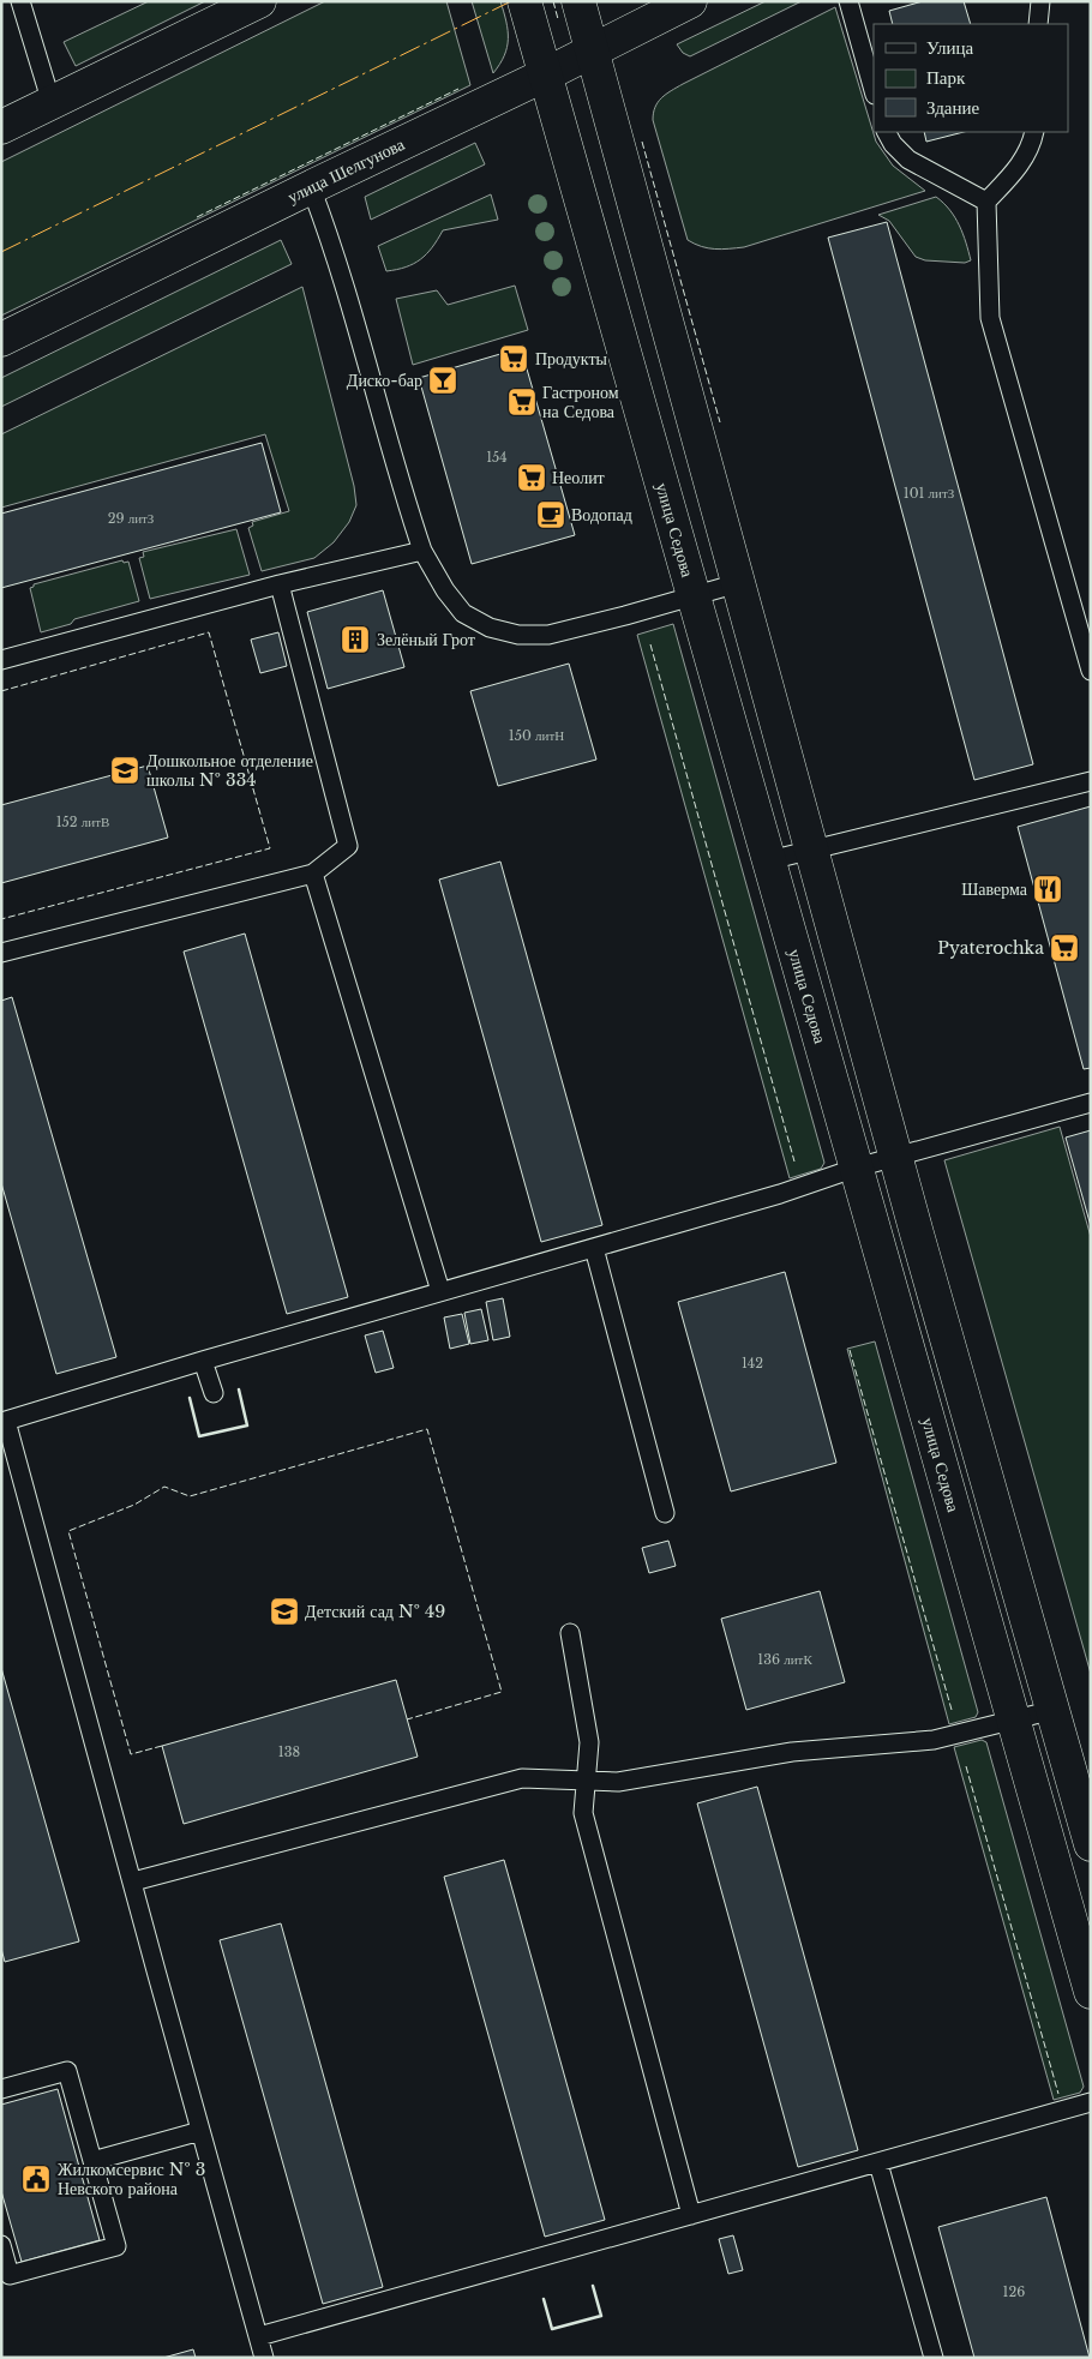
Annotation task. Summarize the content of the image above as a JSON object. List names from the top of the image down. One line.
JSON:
{"streets":{"main road":["улица Шелгунова","улица Седова"]},"crossings":[["улица Шелгунова","улица Седова"]],"places":{"supermarket":["Продукты","Гастроном на Седова","Неолит","Pyaterochka"],"bar":["Диско-бар"],"cafe":["Водопад"],"building":["Зелёный Грот"],"school or university":["Дошкольное отделение школы № 334","Детский сад № 49"],"restaurant":["Шаверма"],"public building":["Жилкомсервис № 3 Невского района"]},"house_numbers":["154","101 литЗ","29 литЗ","150 литН","152 литВ","142","136 литК","138","126"],"legend":["Улица","Парк","Здание"]}
